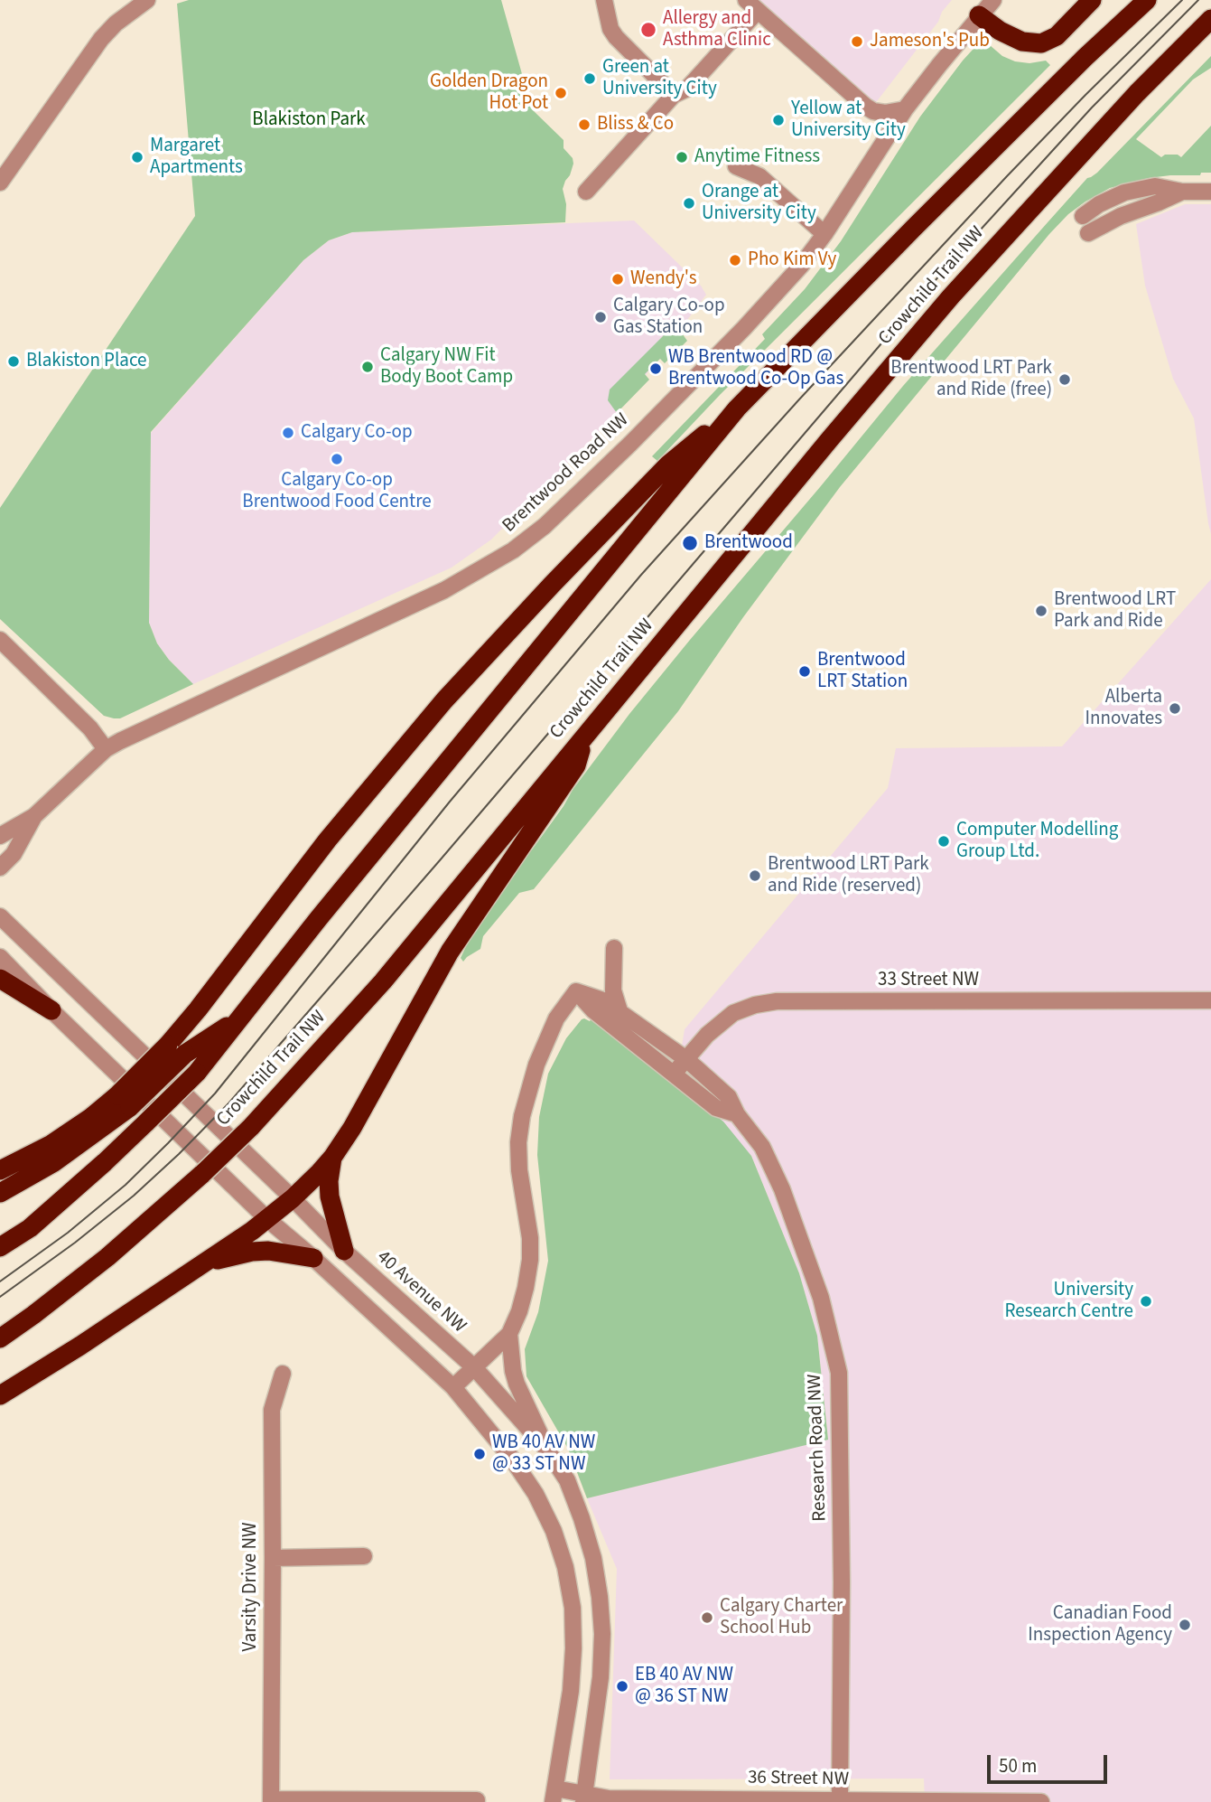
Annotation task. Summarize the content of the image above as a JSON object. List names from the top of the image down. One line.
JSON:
{"streets":{"highway":["Crowchild Trail NW"],"street":["Brentwood Road NW","33 Street NW","40 Avenue NW","Research Road NW","Varsity Drive NW","36 Street NW"]},"crossings":[["33 Street NW","Research Road NW"],["40 Avenue NW","36 Street NW"],["Research Road NW","36 Street NW"]],"parks":["Blakiston Park"],"places":["Allergy and Asthma Clinic","Jameson's Pub","Green at University City","Golden Dragon Hot Pot","Yellow at University City","Bliss & Co","Margaret Apartments","Anytime Fitness","Orange at University City","Pho Kim Vy","Wendy's","Calgary Co-op Gas Station","Blakiston Place","Calgary NW Fit Body Boot Camp","WB Brentwood RD @ Brentwood Co-Op Gas","Brentwood LRT Park and Ride (free)","Calgary Co-op","Calgary Co-op Brentwood Food Centre","Brentwood","Brentwood LRT Park and Ride","Brentwood LRT Station","Alberta Innovates","Computer Modelling Group Ltd.","Brentwood LRT Park and Ride (reserved)","University Research Centre","WB 40 AV NW @ 33 ST NW","Calgary Charter School Hub","Canadian Food Inspection Agency","EB 40 AV NW @ 36 ST NW"],"scale_bar":"50 m"}
